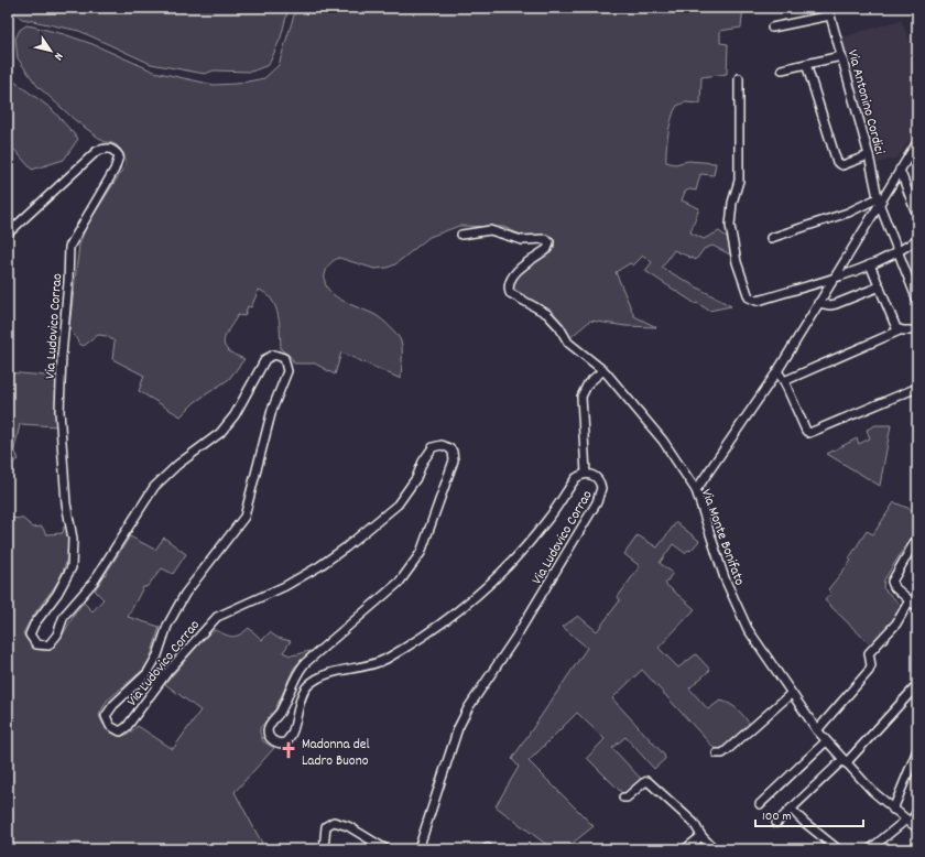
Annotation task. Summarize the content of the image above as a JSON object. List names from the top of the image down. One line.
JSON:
{"streets":{"street":["Via Antonino Cordici","Via Ludovico Corrao","Via Monte Bonifato"]},"places":{"church":["Madonna del Ladro Buono"]},"scale_bar":"100 m","north":"bottom right"}
